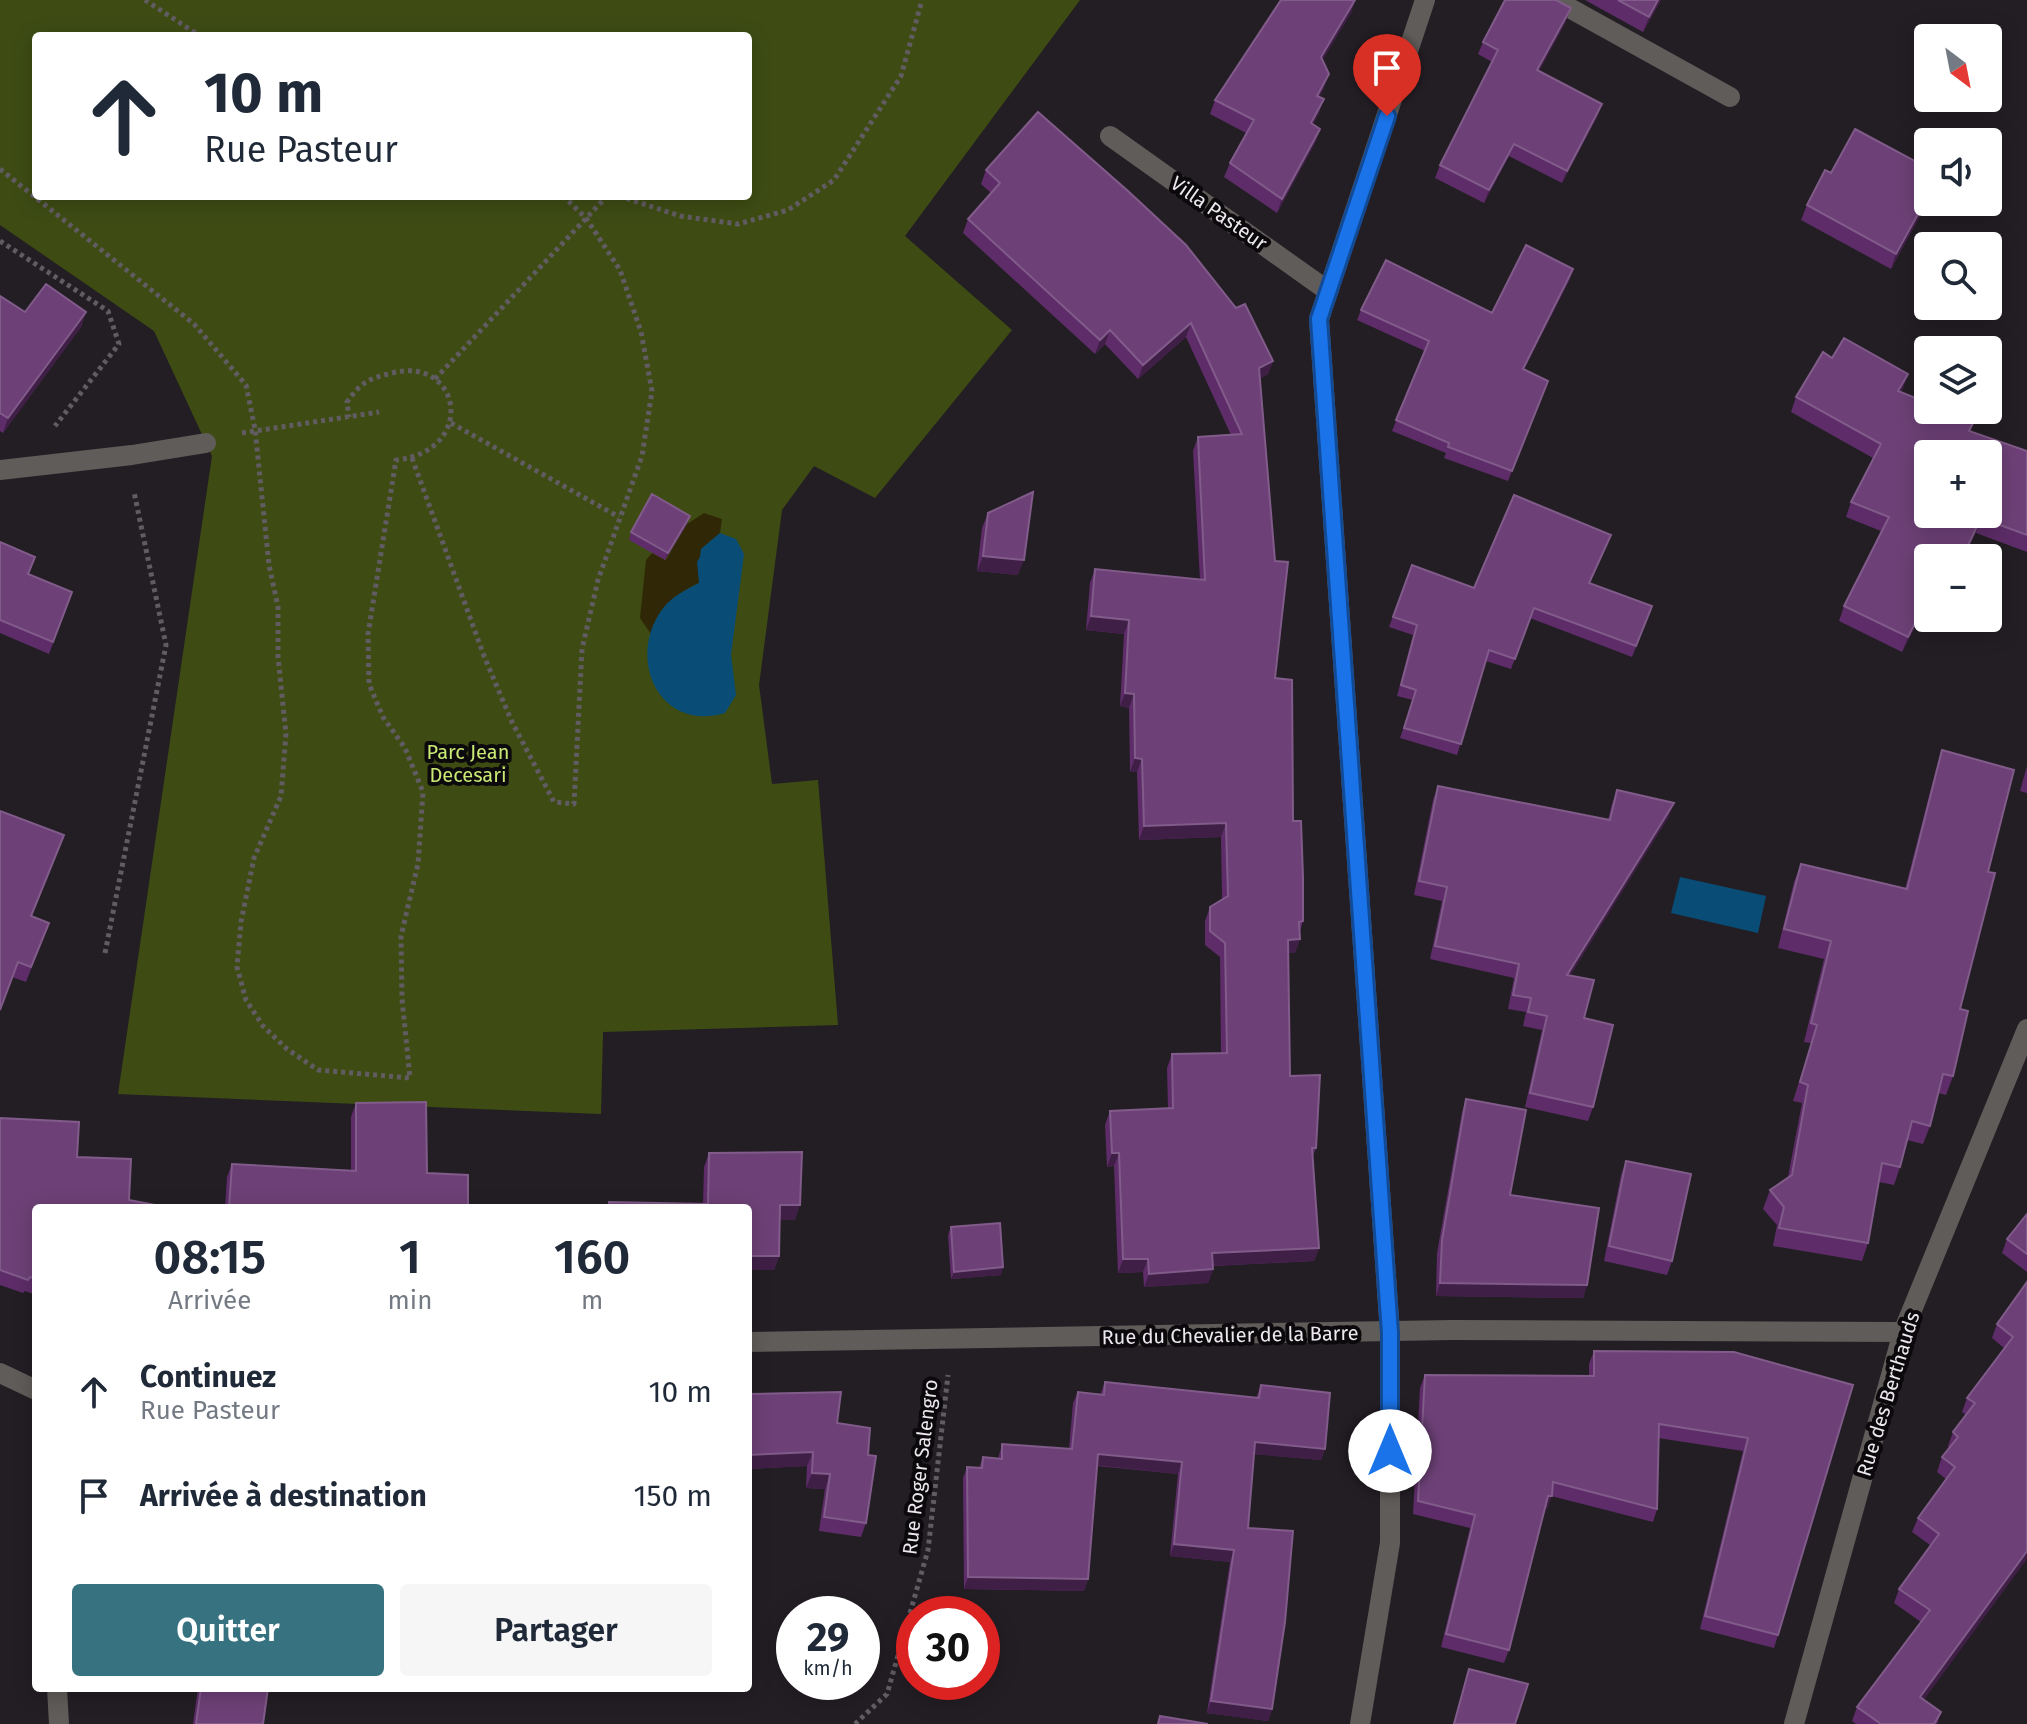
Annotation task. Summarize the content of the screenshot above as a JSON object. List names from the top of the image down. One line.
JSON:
{"streets":{"street":["Villa Pasteur","Rue du Chevalier de la Barre","Rue des Berthauds"],"path":["Rue Roger Salengro"]},"crossings":[["Rue du Chevalier de la Barre","Rue des Berthauds"],["Rue du Chevalier de la Barre","Rue Roger Salengro"]],"parks":["Parc Jean Decesari"],"north":"bottom right","page":{"map_buttons":["+","−"],"turn":["10 m","Rue Pasteur"],"eta":["08:15","Arrivée","1","min","160","m"],"list":[{"name":"Continuez","note":"Rue Pasteur","value":"10 m"},{"name":"Arrivée à destination","value":"150 m"}],"buttons":["Quitter","Partager"],"speed":"29 km/h","limit":"30"}}
